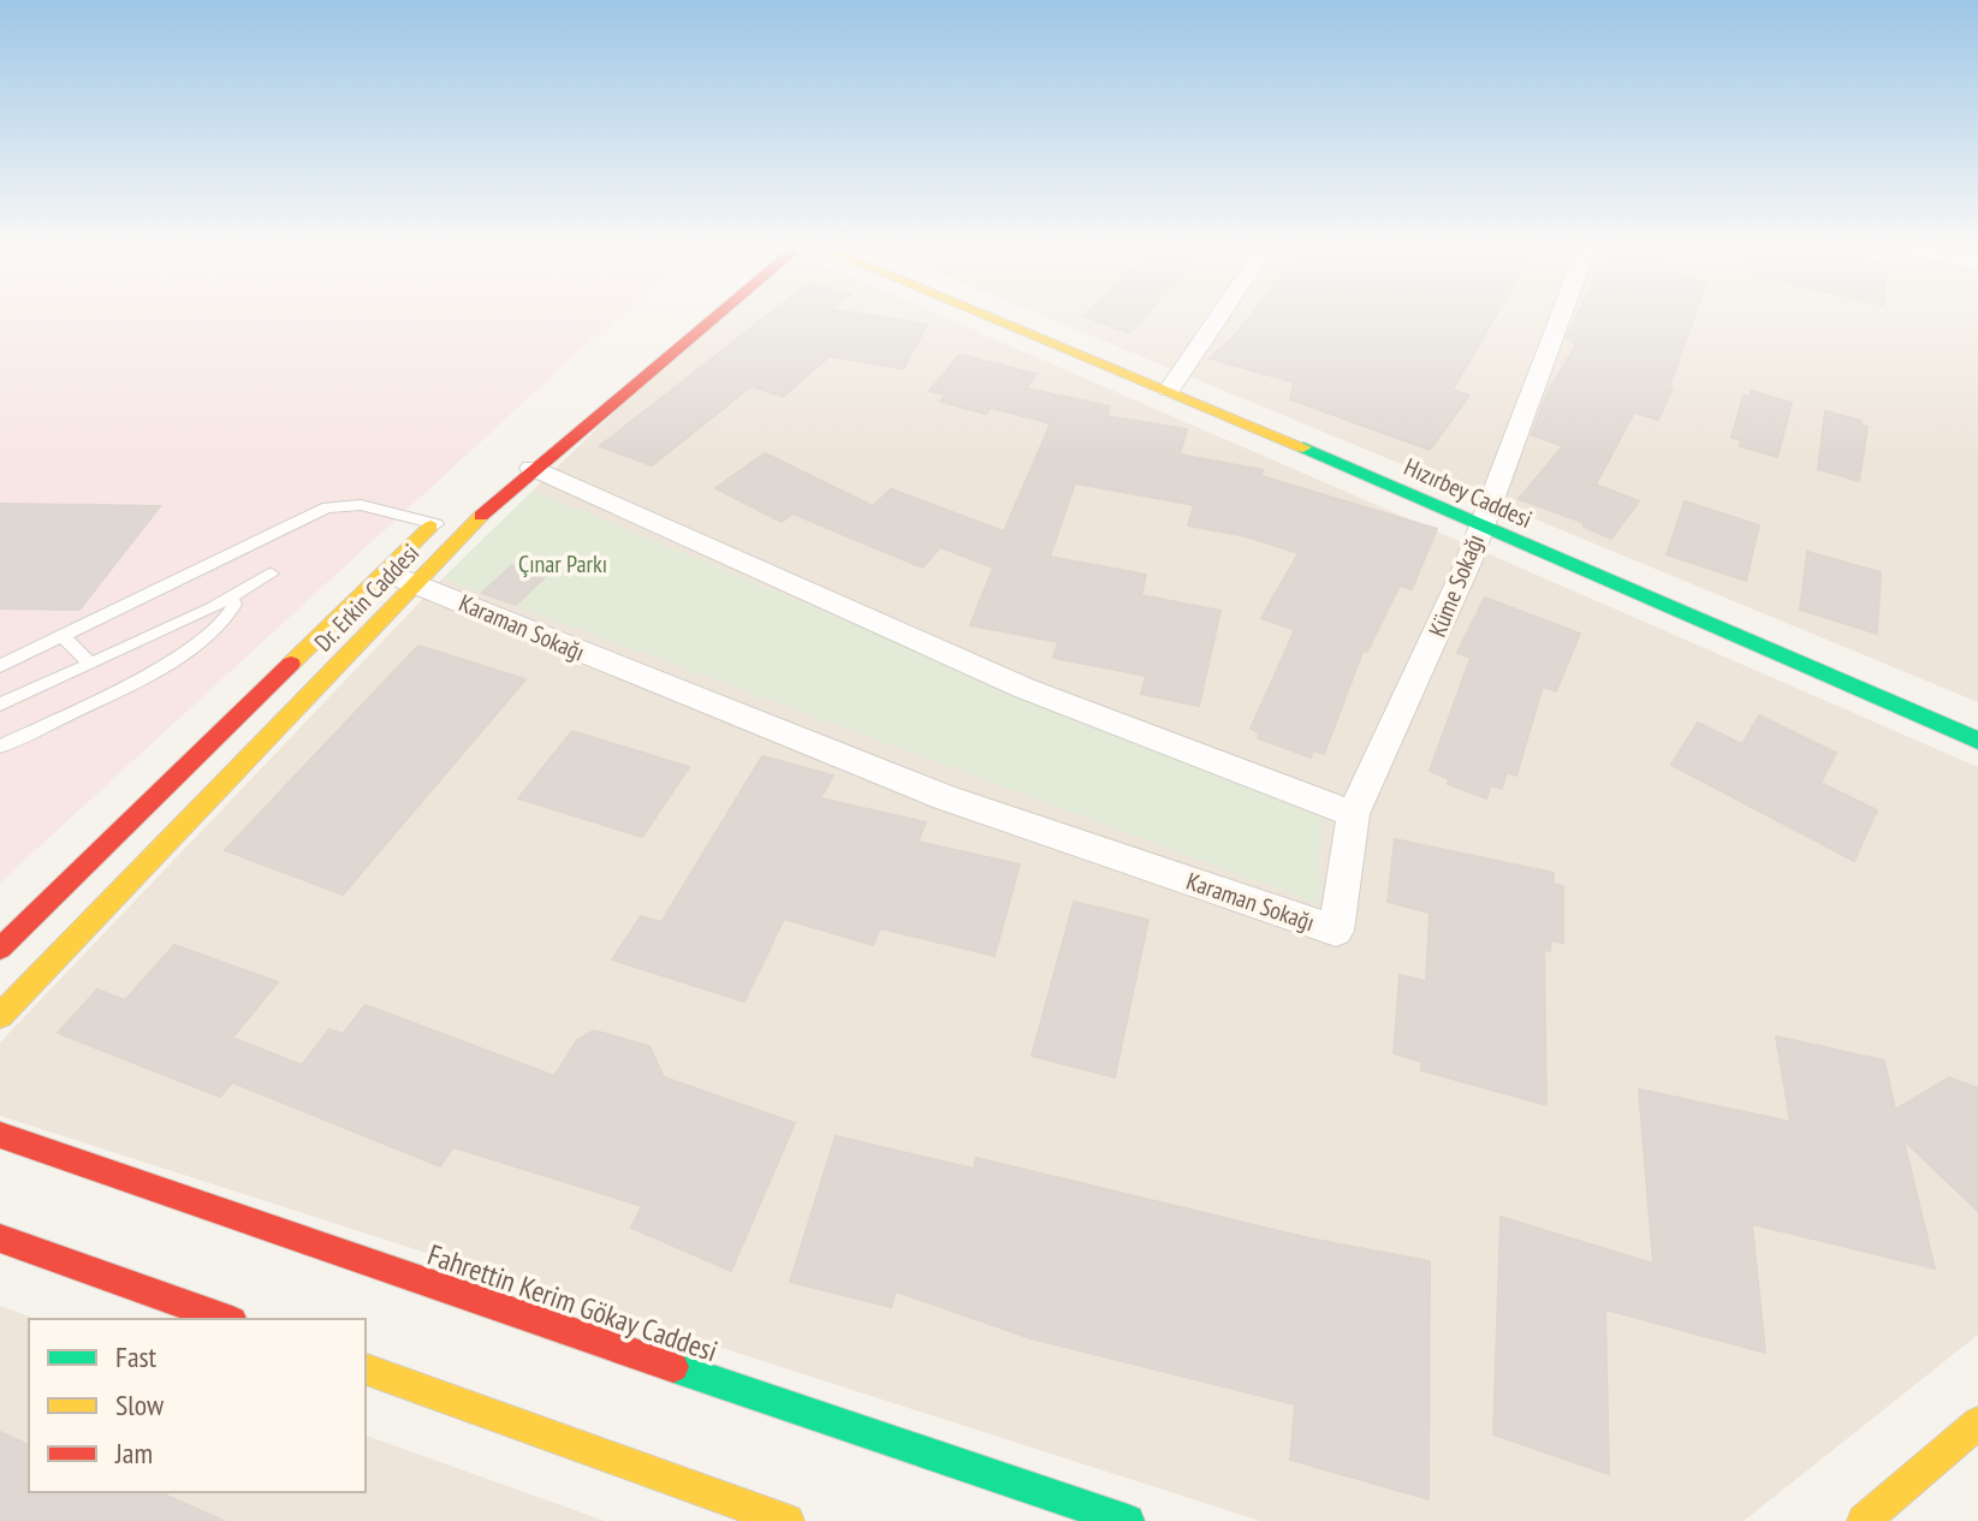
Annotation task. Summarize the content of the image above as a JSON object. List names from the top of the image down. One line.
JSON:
{"streets":{"street":["Hızırbey Caddesi","Küme Sokağı","Dr. Erkin Caddesi","Karaman Sokağı","Fahrettin Kerim Gökay Caddesi"]},"crossings":[["Hızırbey Caddesi","Küme Sokağı"],["Küme Sokağı","Karaman Sokağı"],["Dr. Erkin Caddesi","Karaman Sokağı"]],"parks":["Çınar Parkı"],"legend":["Fast","Slow","Jam"]}
